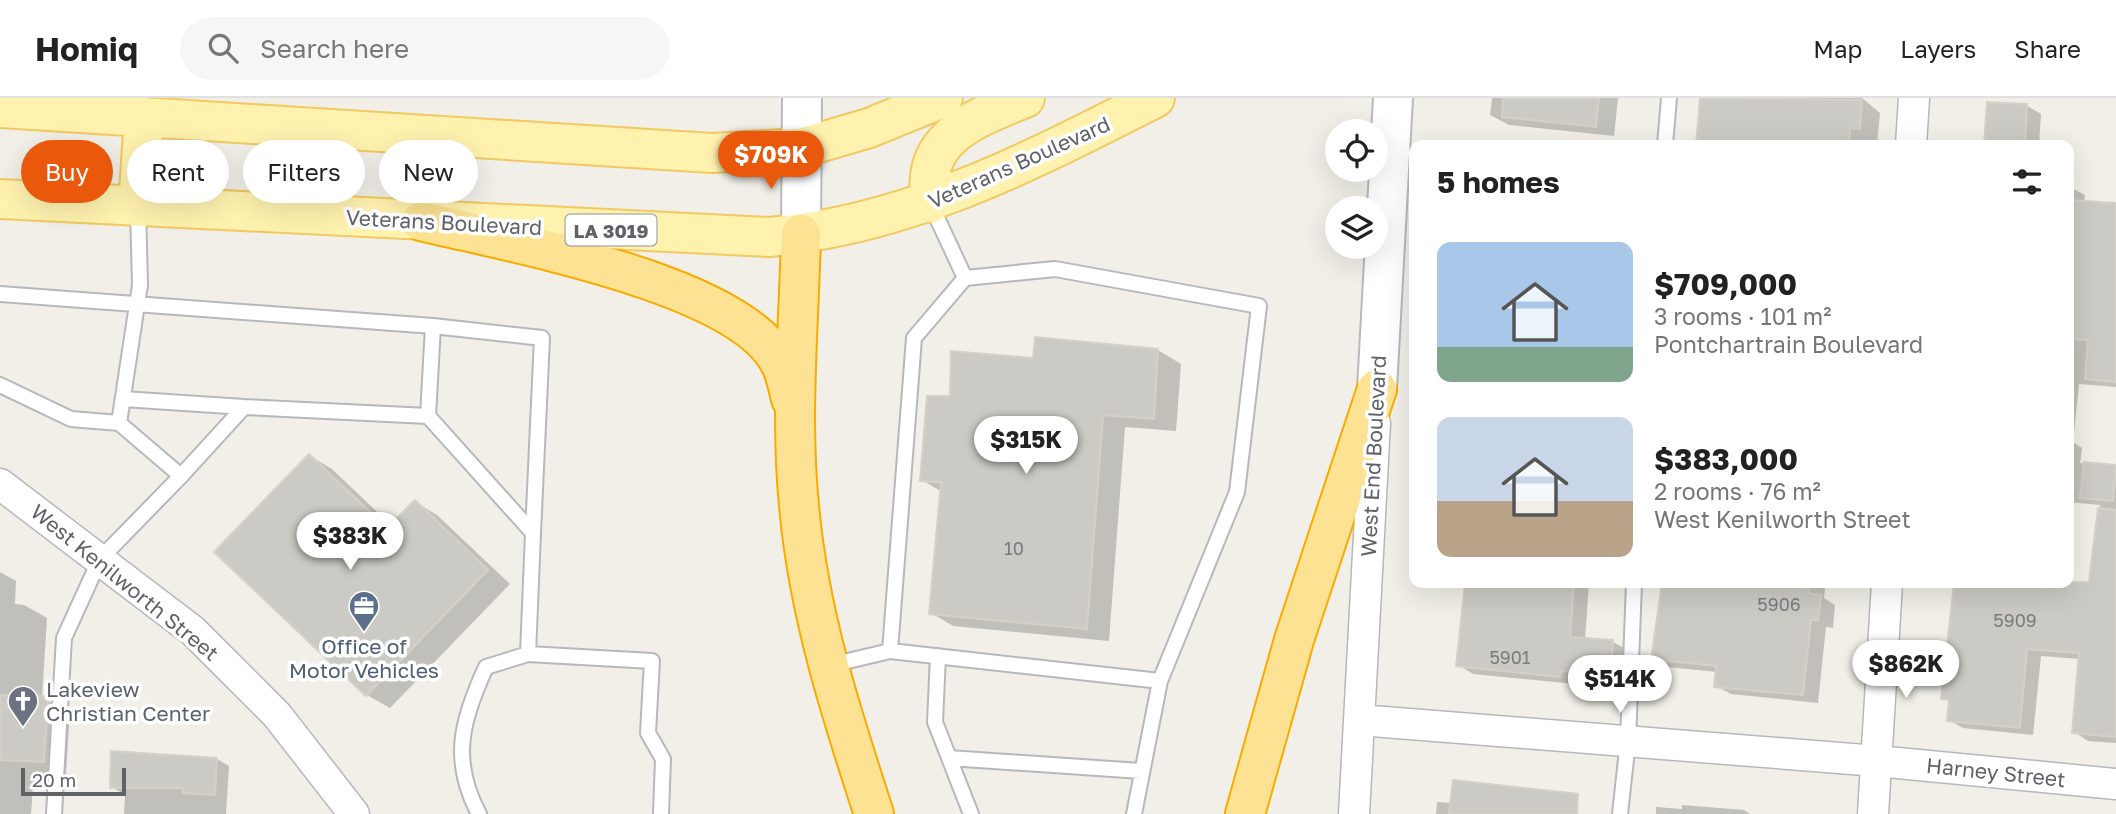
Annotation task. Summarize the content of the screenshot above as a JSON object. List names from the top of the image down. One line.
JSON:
{"streets":{"main road":["Veterans Boulevard","LA 3019","West End Boulevard"],"street":["West Kenilworth Street","Harney Street"]},"crossings":[["West End Boulevard","Harney Street"]],"places":{"office":["Office of Motor Vehicles"],"church":["Lakeview Christian Center"]},"house_numbers":["10","5906","5909","5901"],"scale_bar":"20 m","page":{"header":"Homiq","search":"Search here","nav":["Map","Layers","Share"],"price":["$709K","$315K","$383K","$862K","$514K"],"chip":["Buy","Rent","Filters","New"],"heading":"5 homes","list":[{"name":"$709,000","note":"3 rooms · 101 m² · Pontchartrain Boulevard"},{"name":"$383,000","note":"2 rooms · 76 m² · West Kenilworth Street"}],"scale":"20 m"}}
